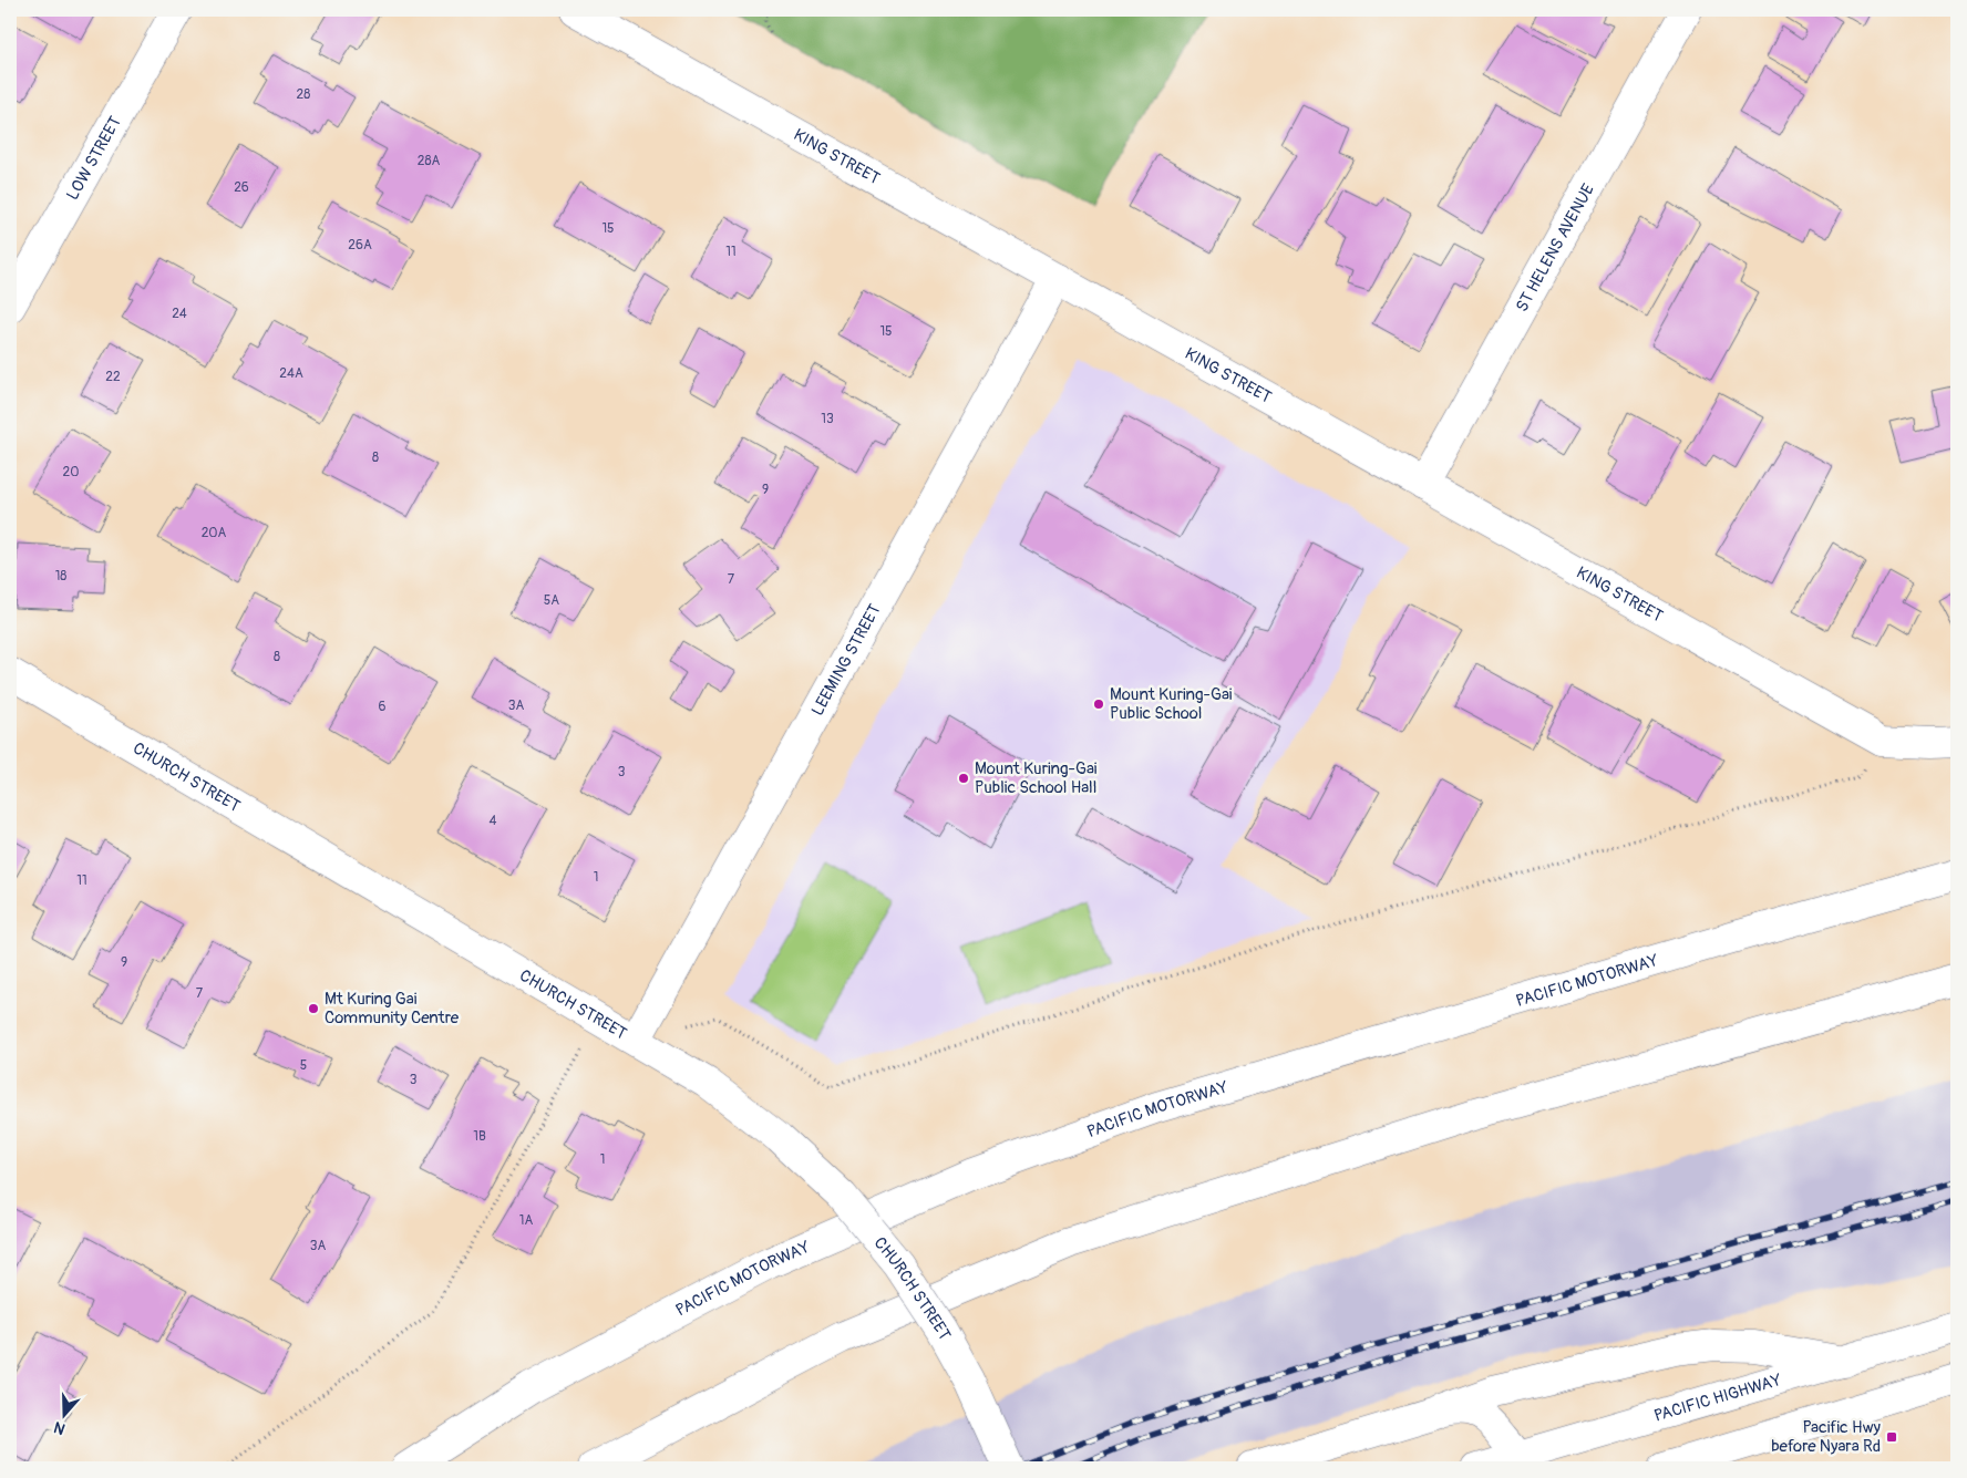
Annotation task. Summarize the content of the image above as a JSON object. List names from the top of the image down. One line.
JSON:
{"streets":{"main road":["KING STREET","LOW STREET","ST HELENS AVENUE","LEEMING STREET","CHURCH STREET","PACIFIC MOTORWAY","PACIFIC HIGHWAY"]},"crossings":[["KING STREET","ST HELENS AVENUE"],["KING STREET","LEEMING STREET"],["LEEMING STREET","CHURCH STREET"]],"places":{"other":["Mount Kuring-Gai Public School","Mount Kuring-Gai Public School Hall","Mt Kuring Gai Community Centre"],"transit":["Pacific Hwy before Nyara Rd"]},"house_numbers":["28","28A","26","15","26A","11","24","15","24A","22","13","8","20","9","20A","18","7","5A","8","3A","6","3","4","1","11","9","7","5","3","1B","1","1A","3A"],"north":"bottom"}
